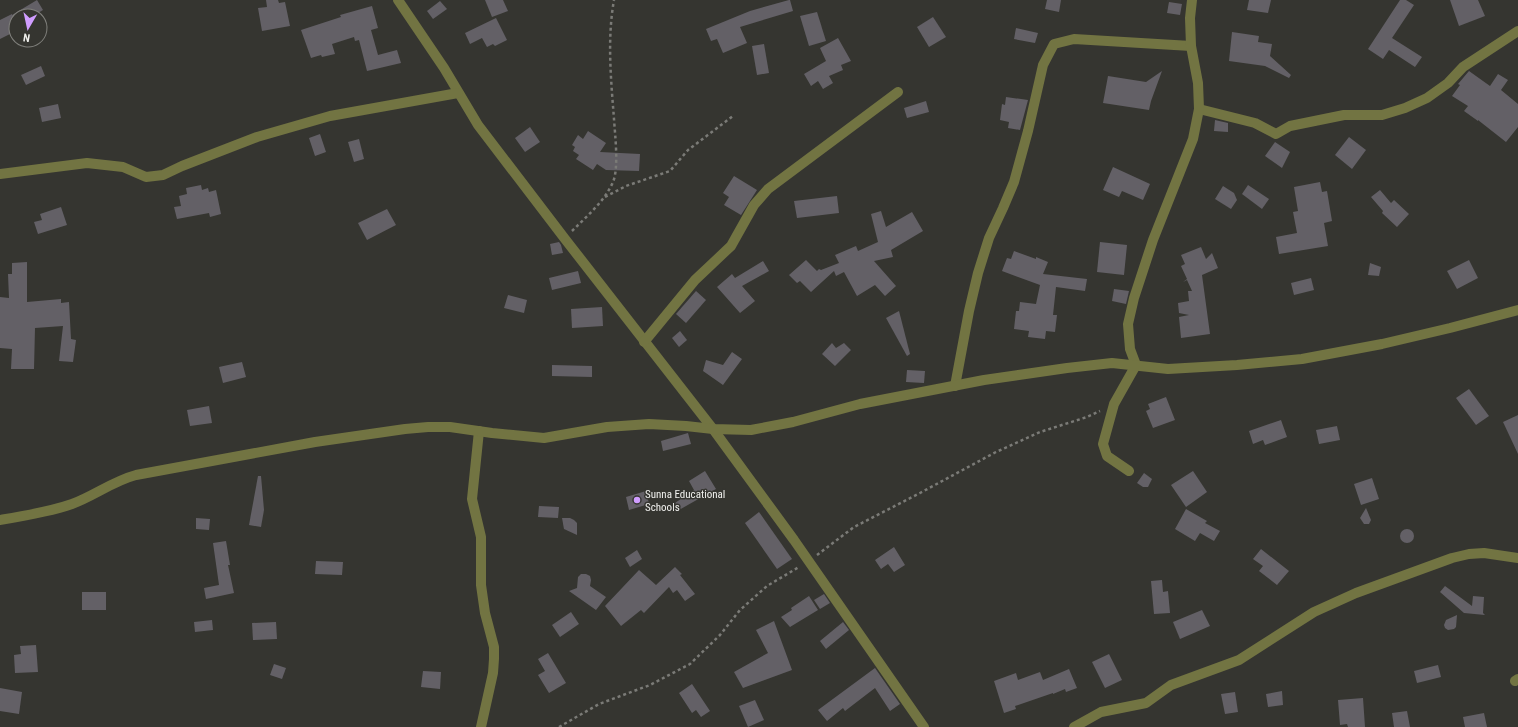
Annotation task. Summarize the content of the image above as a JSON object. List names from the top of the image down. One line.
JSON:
{"places":["Sunna Educational Schools"],"north":"bottom"}
